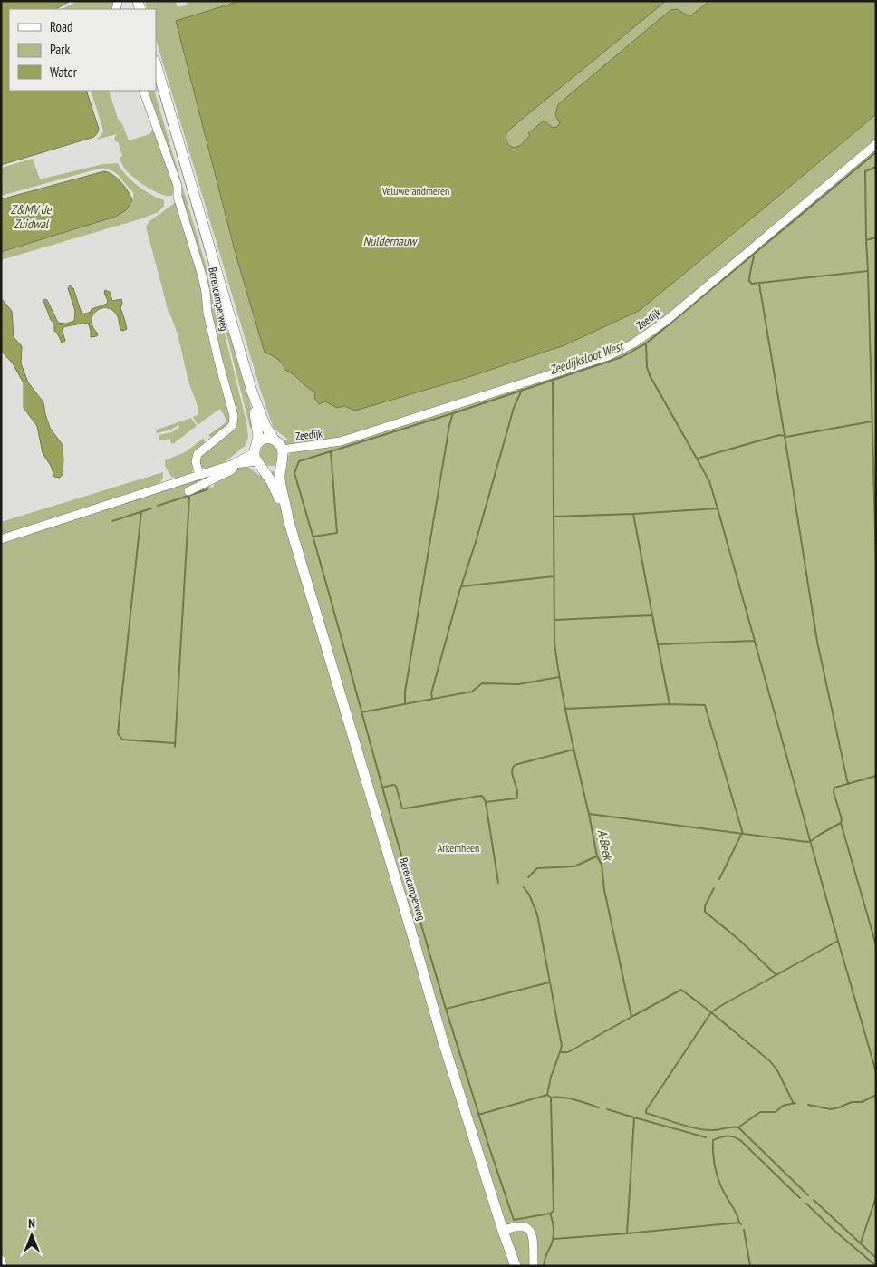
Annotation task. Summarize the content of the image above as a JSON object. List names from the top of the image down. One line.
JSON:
{"streets":{"main road":["Berencamperweg"],"street":["Zeedijk"]},"crossings":[["Berencamperweg","Zeedijk"]],"water":["Z&MV de Zuidwal","Nuldernauw","Zeedijksloot West","A-Beek"],"parks":["Veluwerandmeren","Arkemheen"],"legend":["Road","Park","Water"],"north":"top"}
